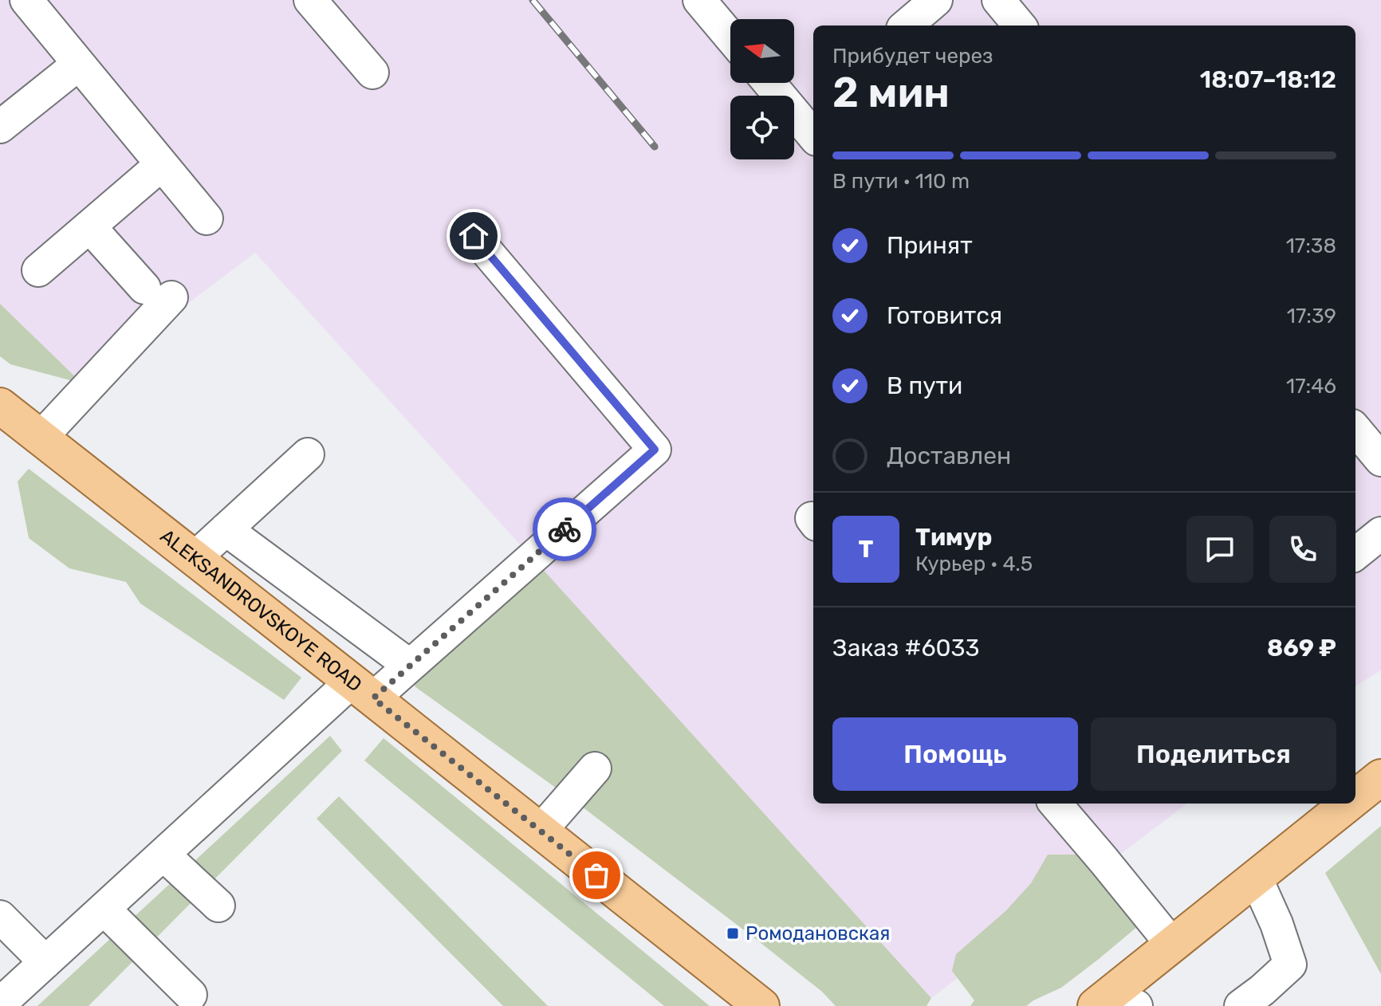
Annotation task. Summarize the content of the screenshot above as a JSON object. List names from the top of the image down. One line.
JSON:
{"streets":{"main road":["ALEKSANDROVSKOYE ROAD"]},"places":{"transit":["Ромодановская"]},"north":"left","page":{"heading":["2 мин","Прибудет через","18:07–18:12"],"panel":["Тимур","Курьер · 4.5","Заказ #6033","869 ₽"],"bar":"В пути · 110 m","list":[["Принят","17:38"],["Готовится","17:39"],["В пути","17:46"],"Доставлен"],"round":"Т","buttons":["Помощь","Поделиться"]}}
